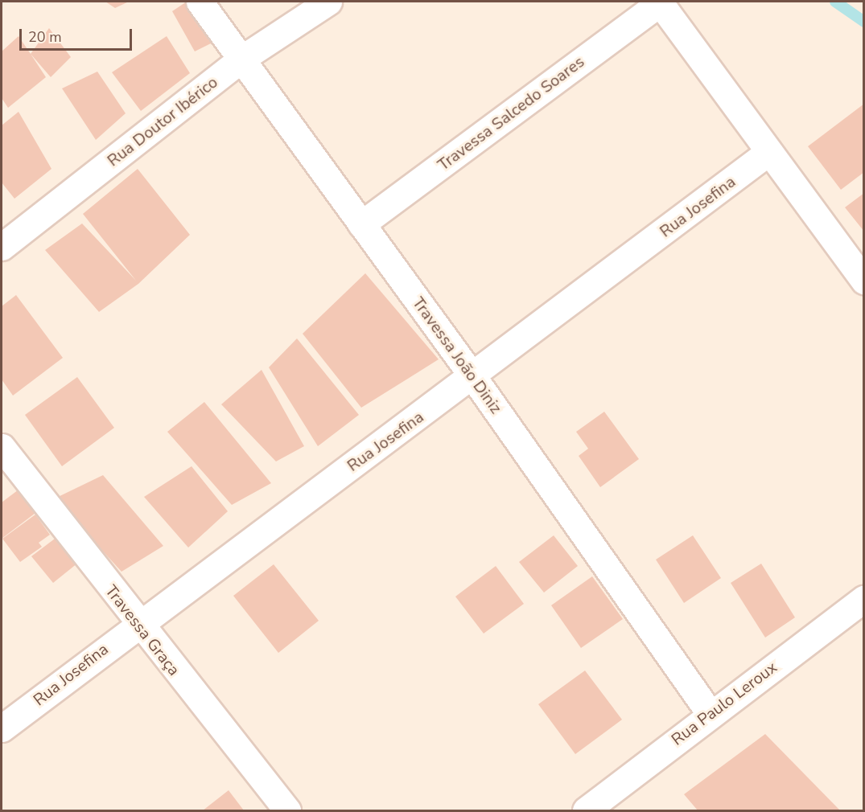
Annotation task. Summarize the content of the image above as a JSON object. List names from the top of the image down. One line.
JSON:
{"streets":{"street":["Travessa Salcedo Soares","Rua Doutor Ibérico","Rua Josefina","Travessa João Diniz","Travessa Graça","Rua Paulo Leroux"]},"crossings":[["Travessa Salcedo Soares","Rua Josefina"],["Travessa Salcedo Soares","Travessa João Diniz"],["Rua Doutor Ibérico","Travessa João Diniz"],["Rua Josefina","Travessa João Diniz"],["Rua Josefina","Travessa Graça"],["Travessa João Diniz","Rua Paulo Leroux"]],"scale_bar":"20 m"}
